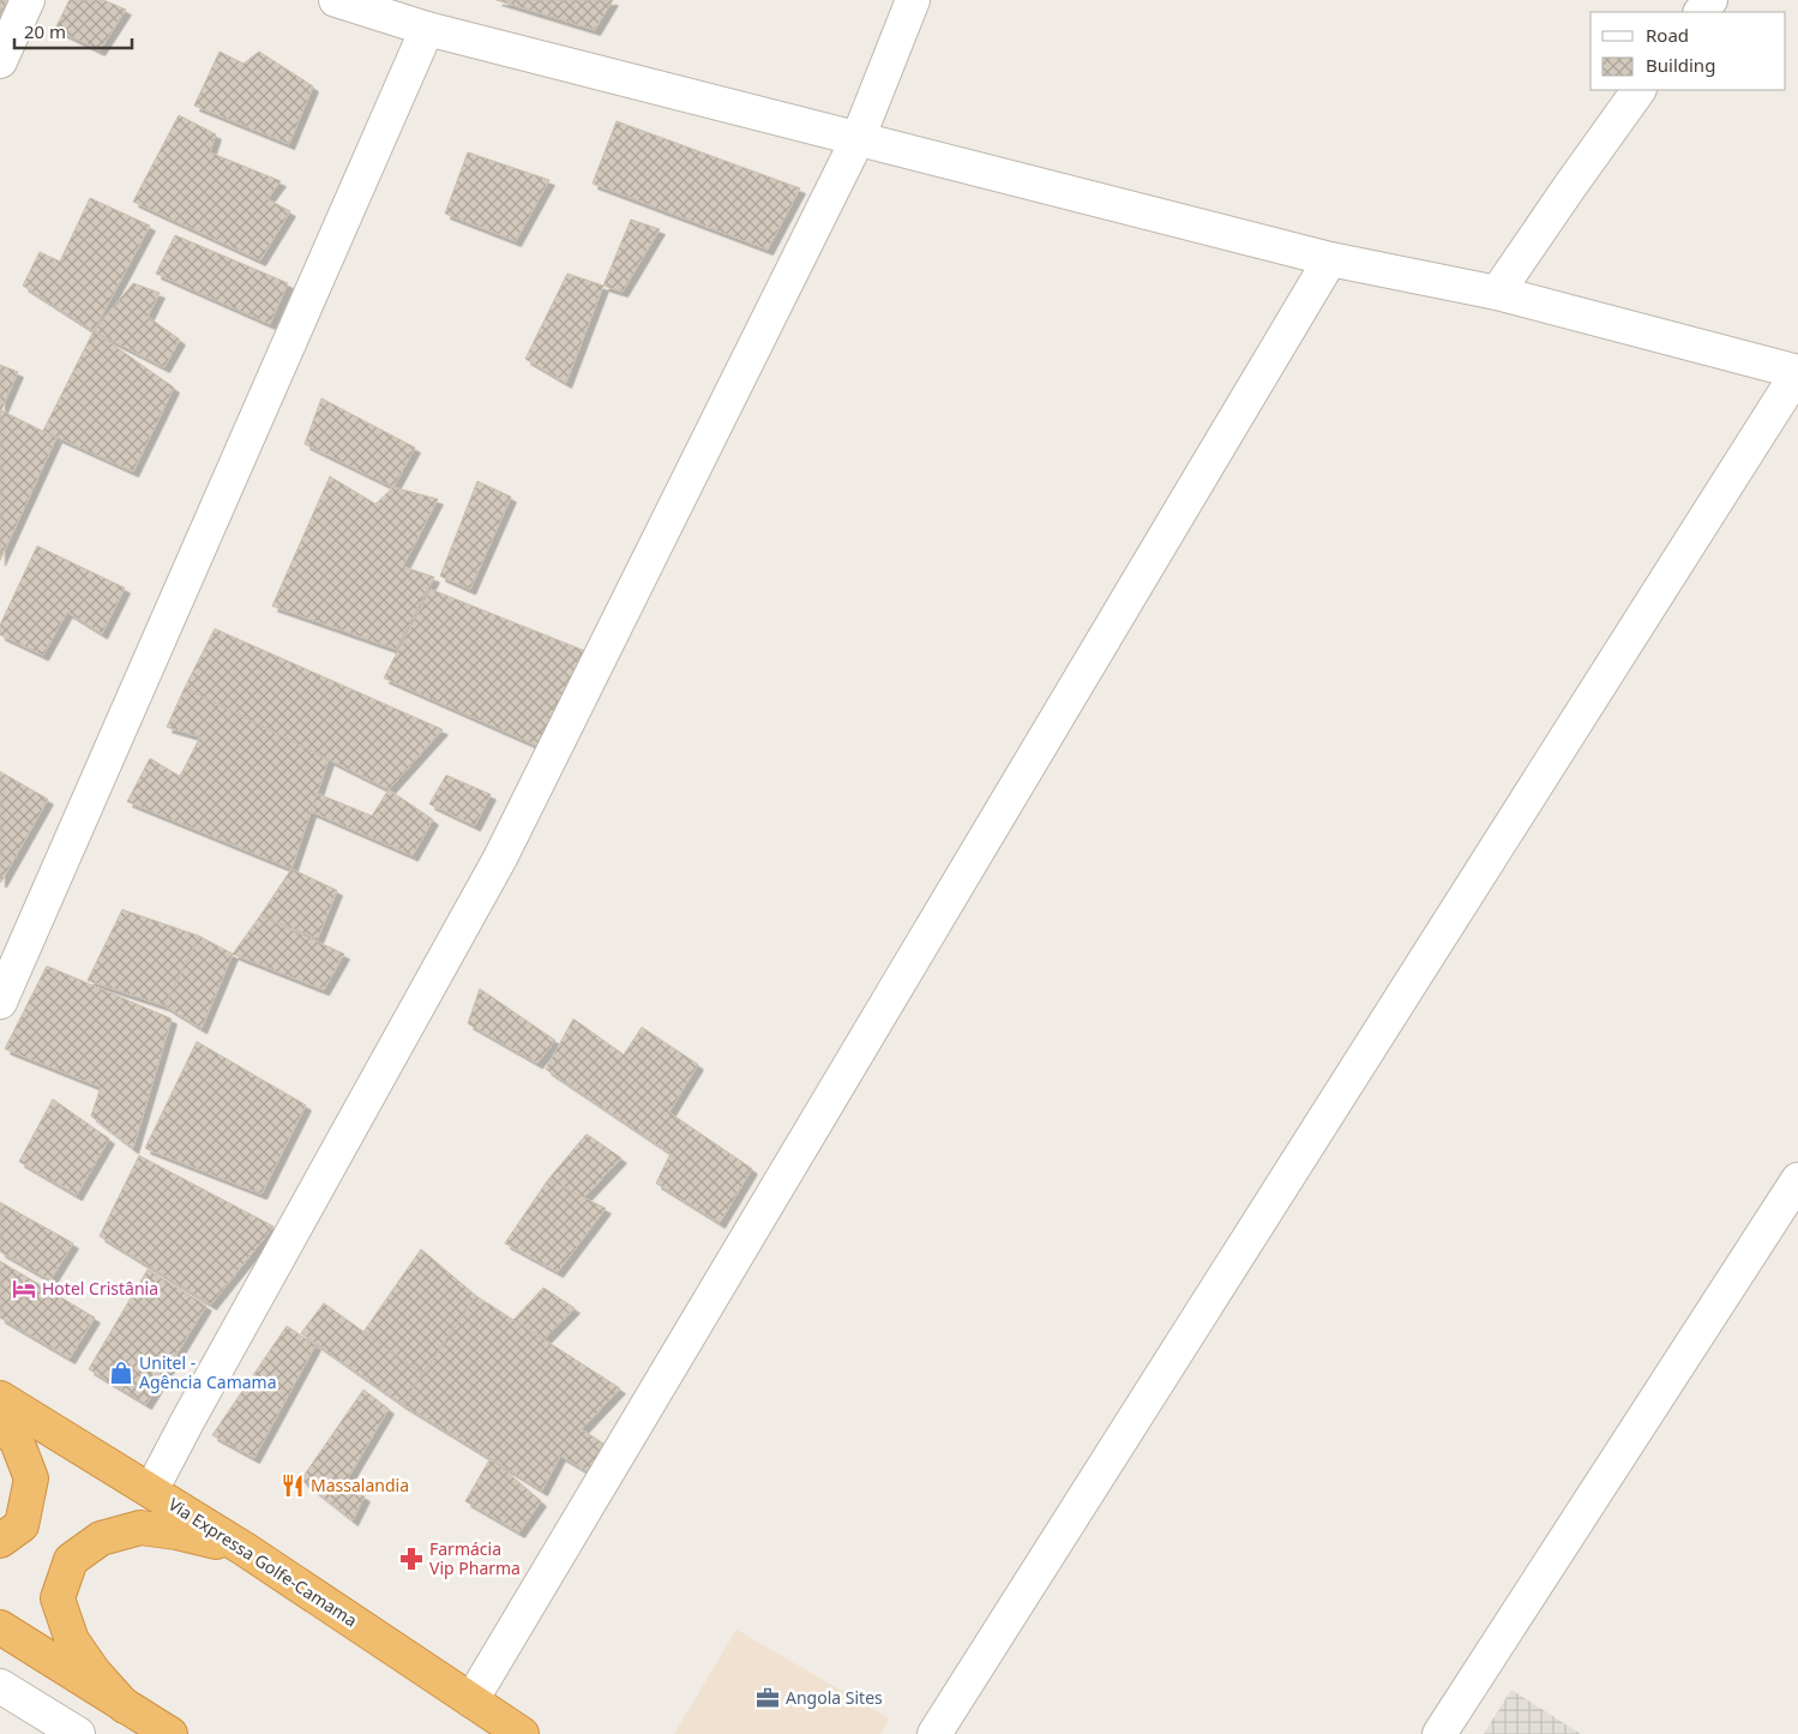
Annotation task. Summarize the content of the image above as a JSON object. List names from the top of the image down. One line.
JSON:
{"streets":{"highway":["Via Expressa Golfe-Camama"]},"places":{"hotel":["Hotel Cristânia"],"shop":["Unitel - Agência Camama"],"restaurant":["Massalandia"],"pharmacy":["Farmácia Vip Pharma"],"office":["Angola Sites"]},"legend":["Road","Building"],"scale_bar":"20 m"}
